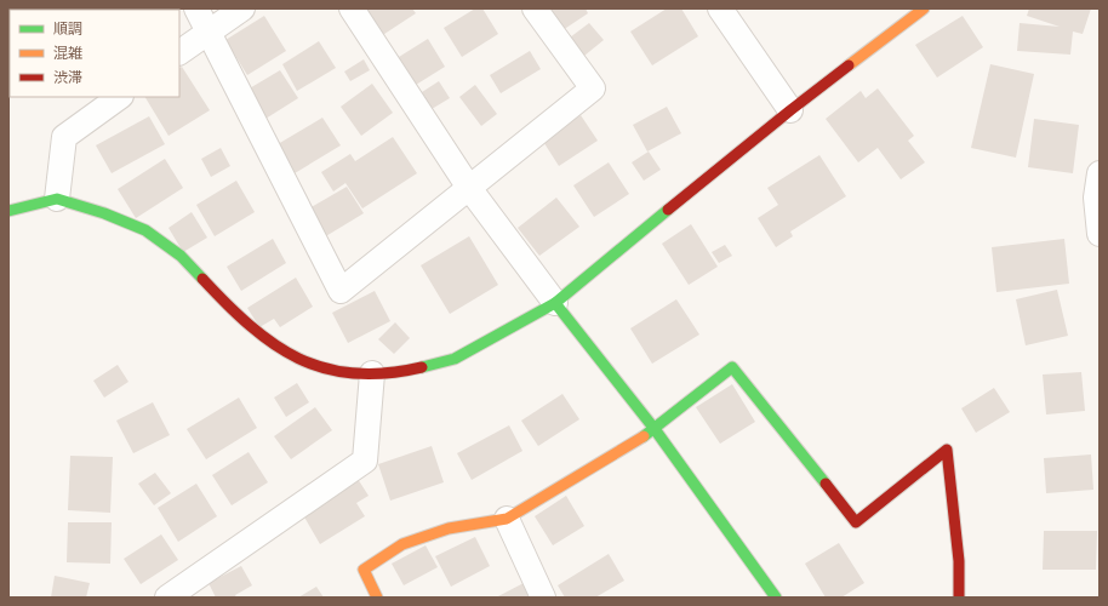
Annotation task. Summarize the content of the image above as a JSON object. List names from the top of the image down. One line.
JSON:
{"legend":["順調","混雑","渋滞"]}
